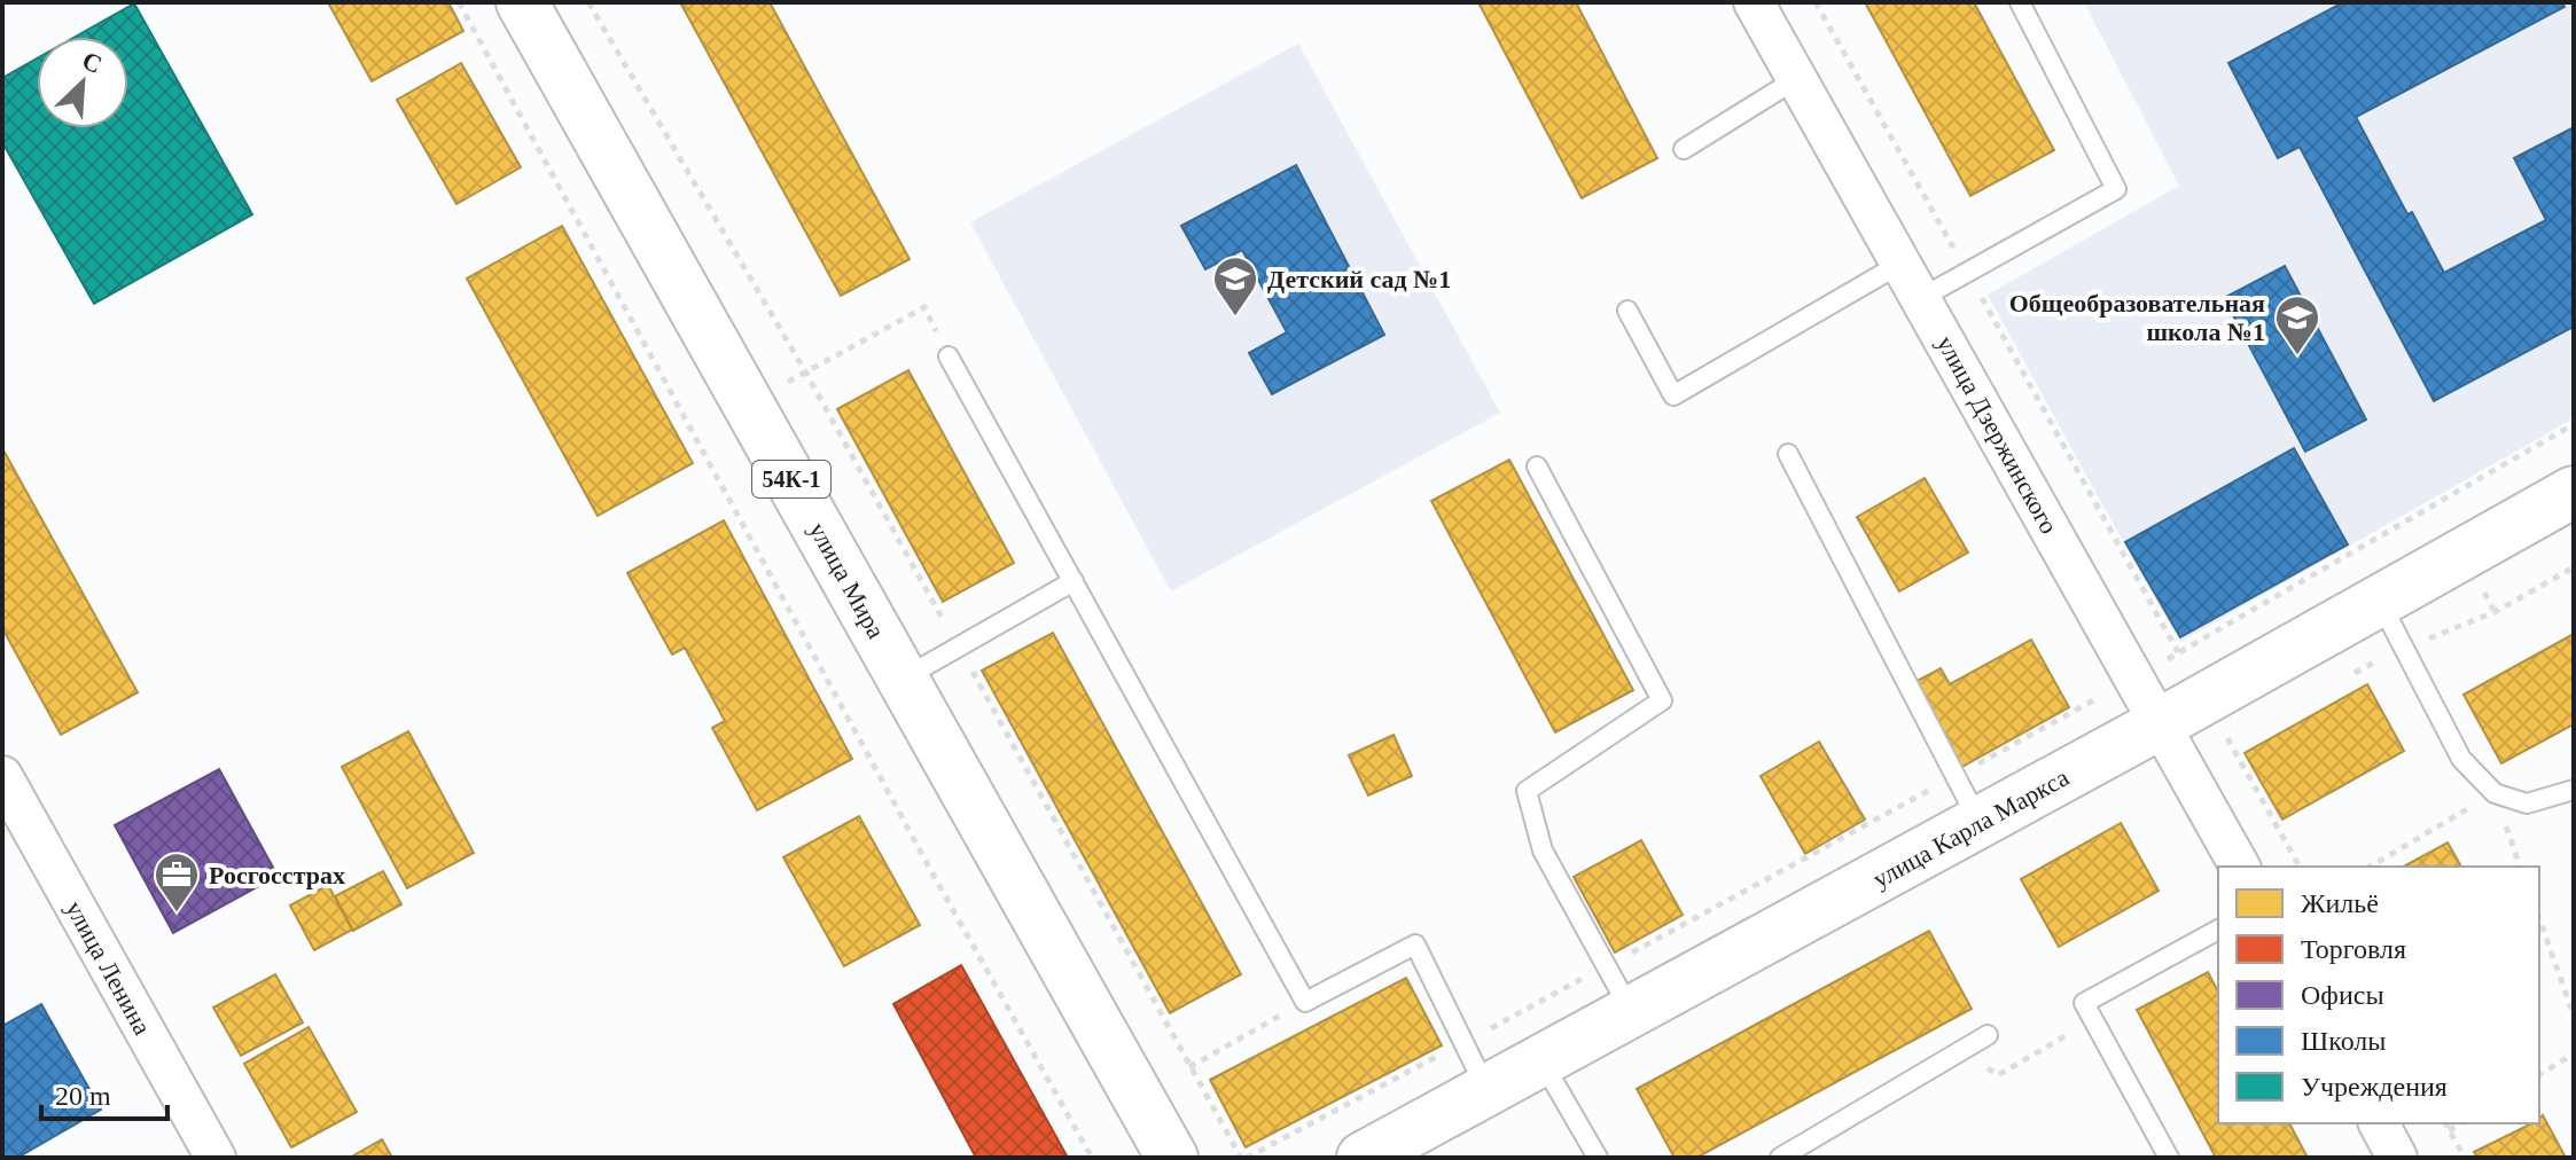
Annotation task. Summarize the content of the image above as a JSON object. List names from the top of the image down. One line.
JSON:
{"streets":{"main road":["54К-1","улица Мира","улица Карла Маркса"],"street":["улица Дзержинского","улица Ленина"]},"crossings":[["улица Дзержинского","улица Карла Маркса"]],"places":{"school or university":["Детский сад №1","Общеобразовательная школа №1"],"office":["Росгосстрах"]},"legend":["Жильё","Торговля","Офисы","Школы","Учреждения"],"scale_bar":"20 m","north":"top right"}
